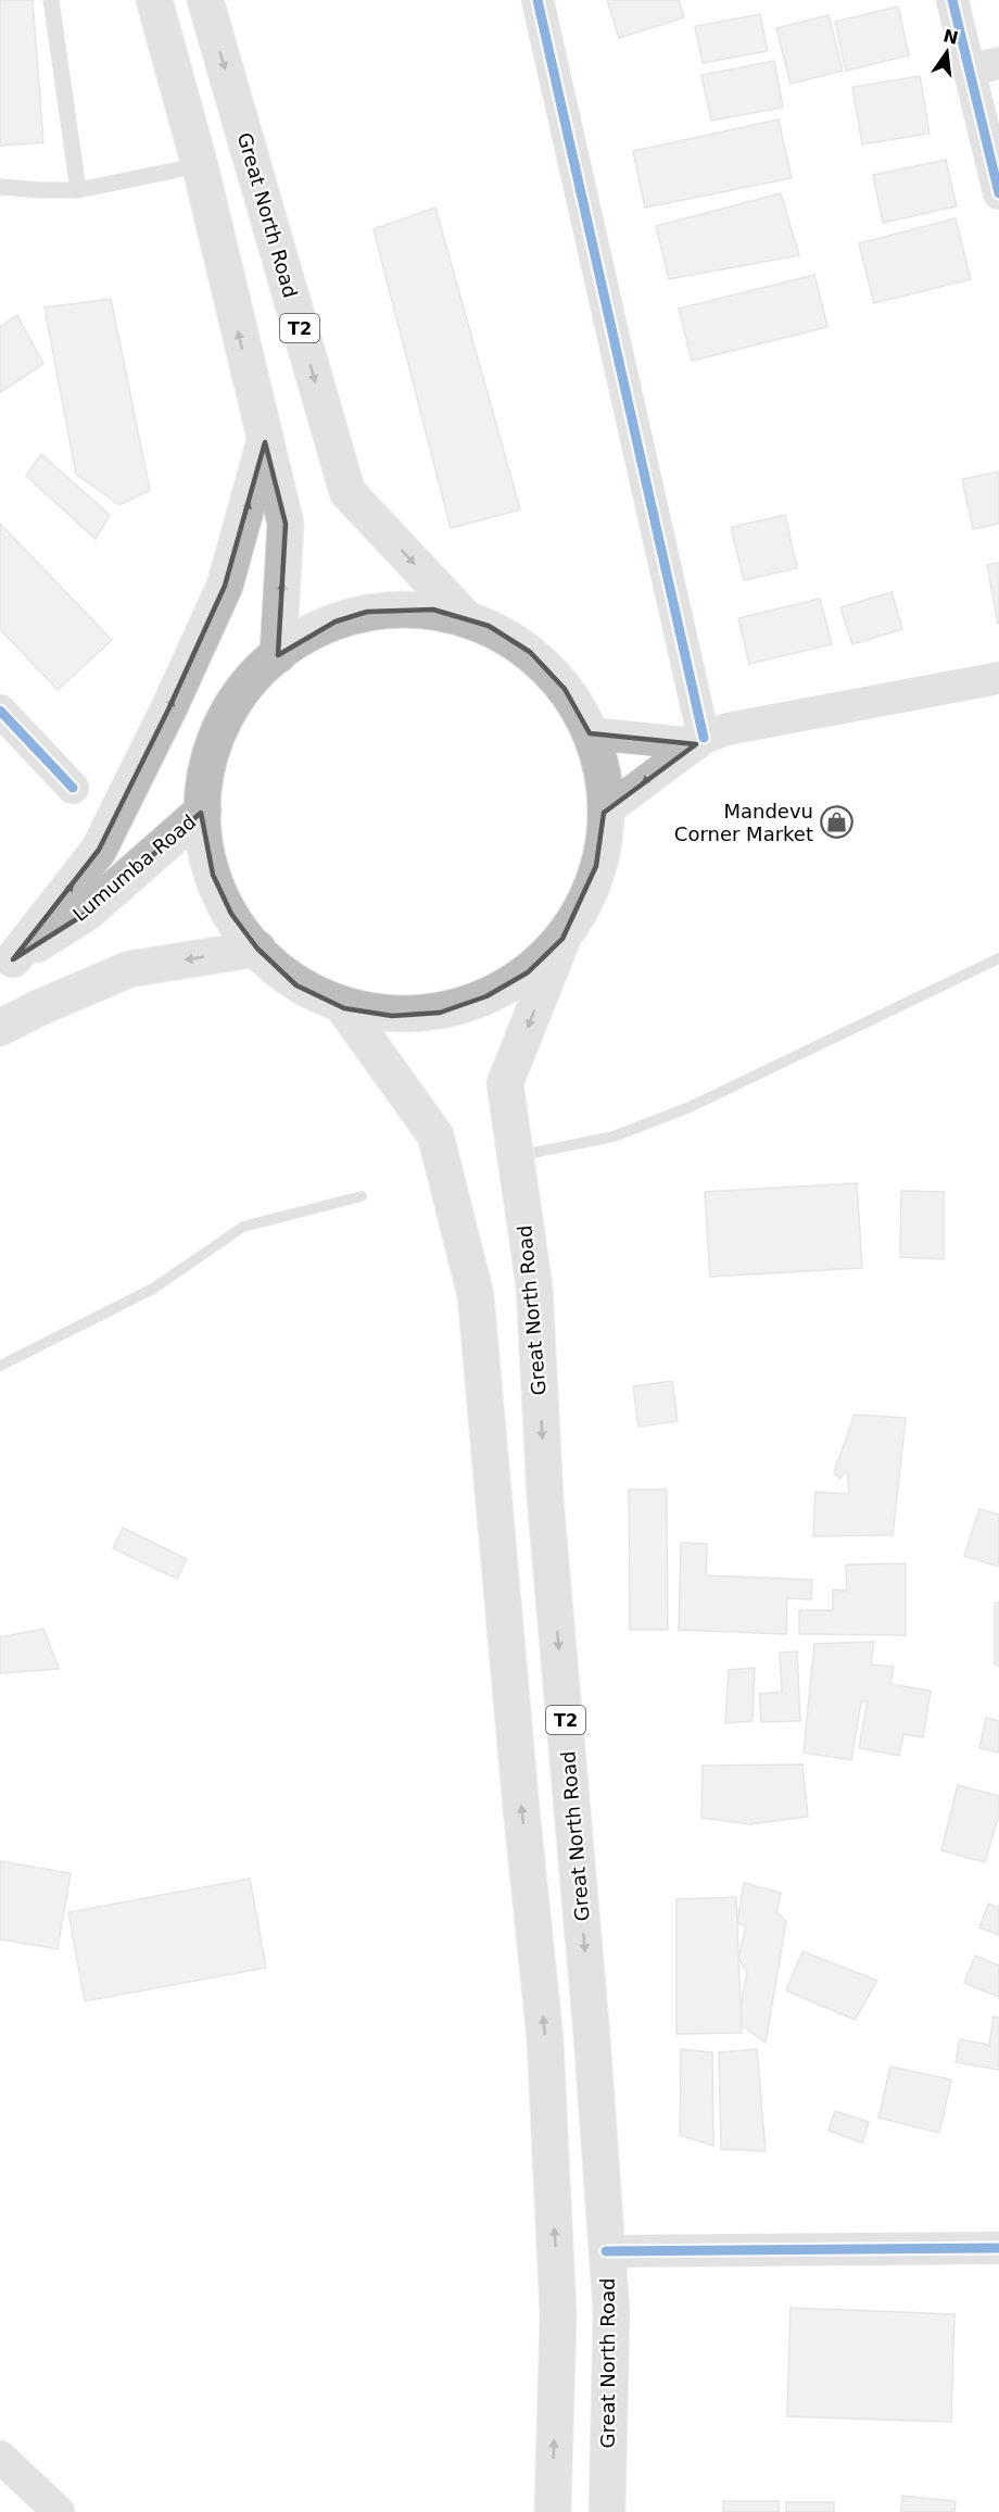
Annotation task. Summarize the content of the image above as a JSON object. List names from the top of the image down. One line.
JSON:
{"streets":{"main road":["Great North Road","T2","Lumumba Road"]},"places":{"shop":["Mandevu Corner Market"]},"north":"top"}
